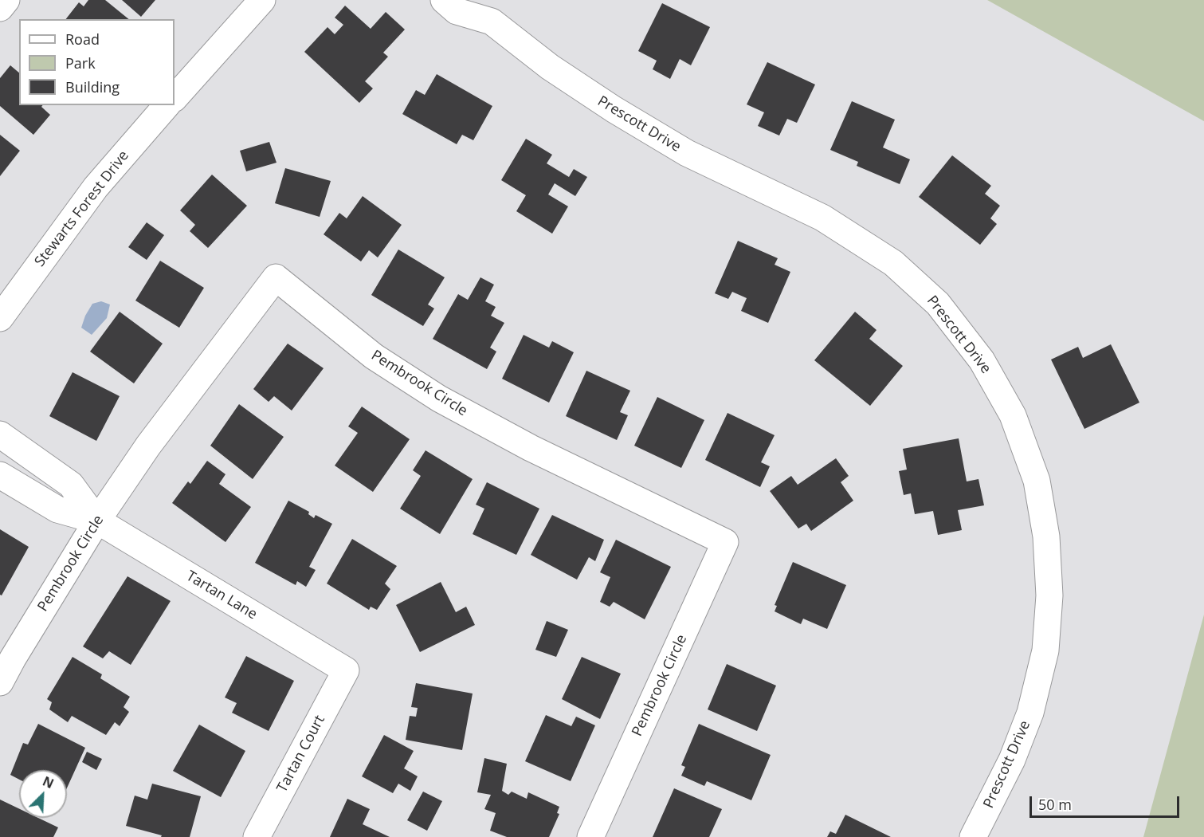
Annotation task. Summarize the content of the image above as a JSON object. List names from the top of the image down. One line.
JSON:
{"streets":{"street":["Prescott Drive","Stewarts Forest Drive","Pembrook Circle","Tartan Lane","Tartan Court"]},"crossings":[["Pembrook Circle","Tartan Lane"],["Tartan Lane","Tartan Court"]],"legend":["Road","Park","Building"],"scale_bar":"50 m","north":"top right"}
